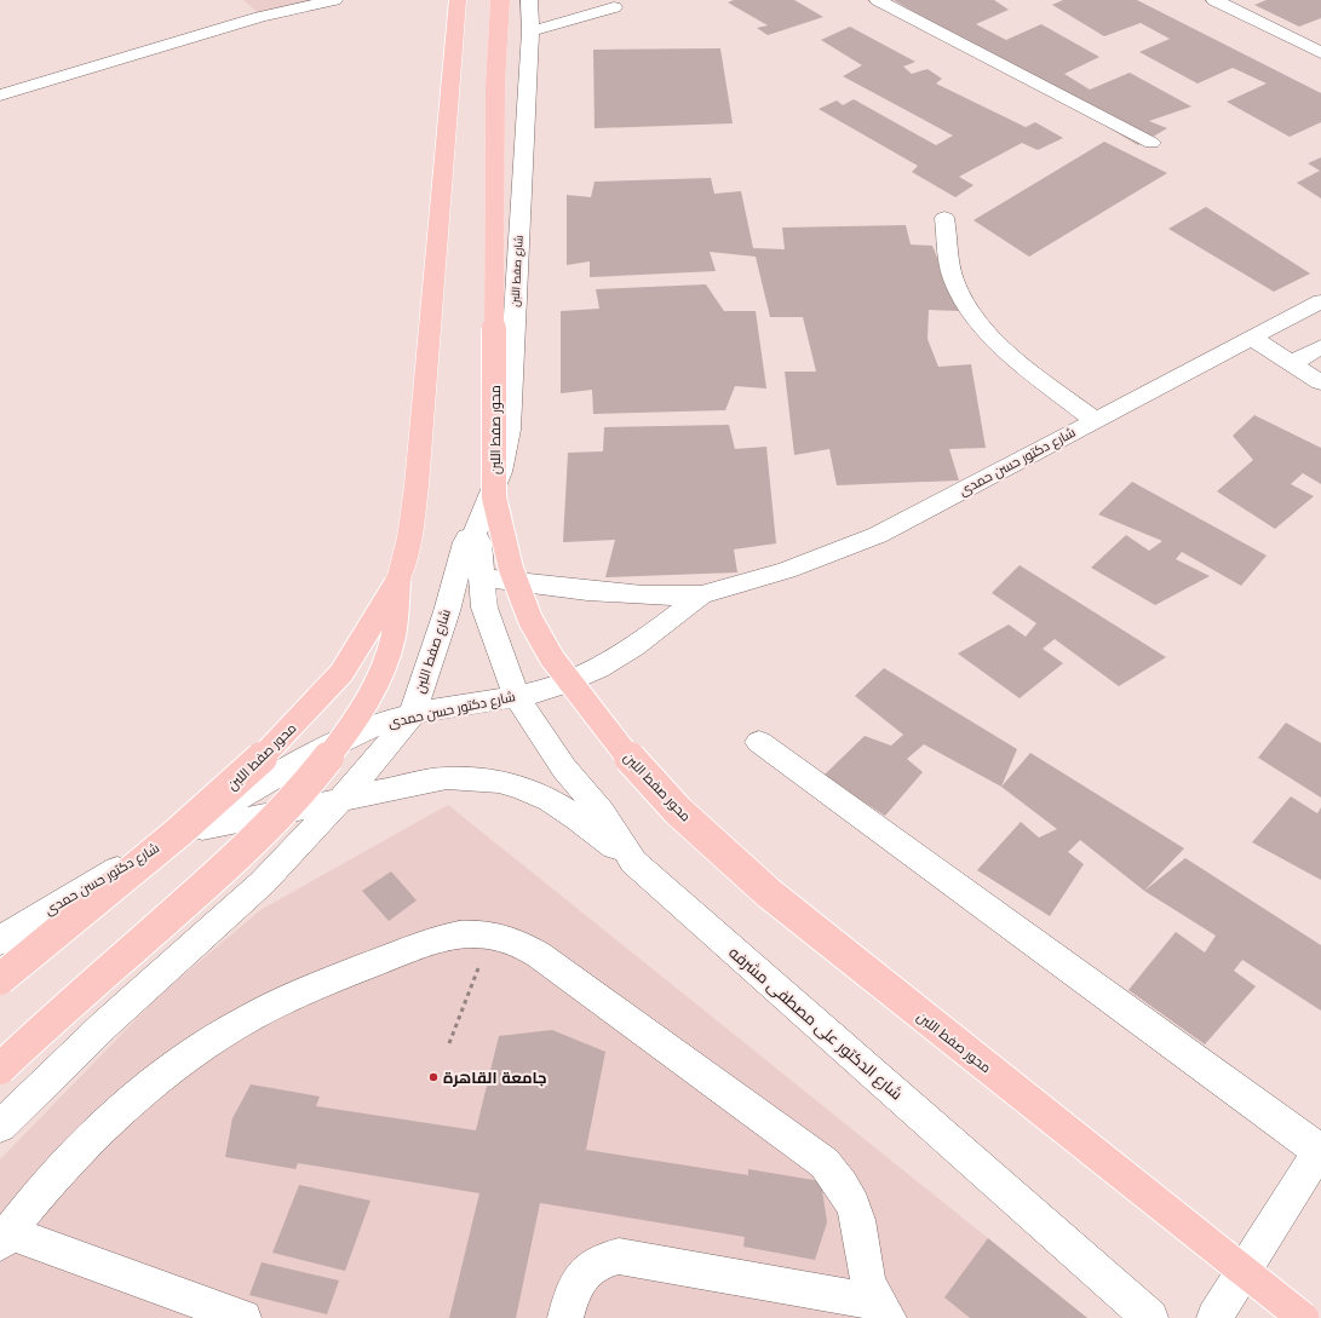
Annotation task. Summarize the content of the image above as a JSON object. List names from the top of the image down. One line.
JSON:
{"streets":{"main road":["محور صفط اللبن"],"street":["شارع صفط اللبن","شارع دكتور حسن حمدى","شارع الدكتور على مصطفى مشرفه"]},"crossings":[["شارع صفط اللبن","شارع دكتور حسن حمدى"],["شارع دكتور حسن حمدى","شارع الدكتور على مصطفى مشرفه"]],"places":["جامعة القاهرة"]}
